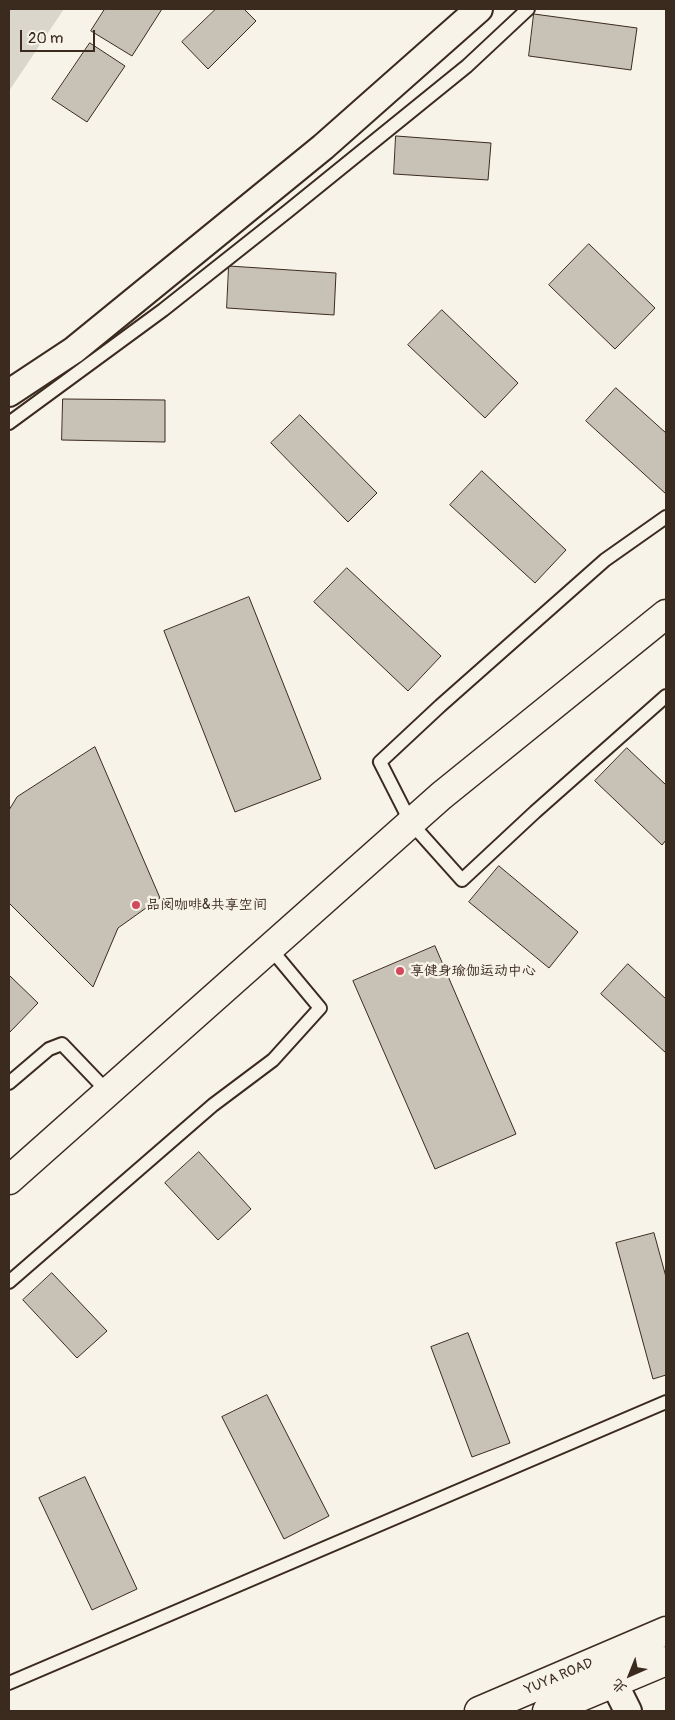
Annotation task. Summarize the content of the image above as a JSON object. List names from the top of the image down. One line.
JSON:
{"streets":{"main road":["YUYA ROAD"]},"places":["品阅咖啡&共享空间","享健身瑜伽运动中心"],"scale_bar":"20 m","north":"bottom left"}
